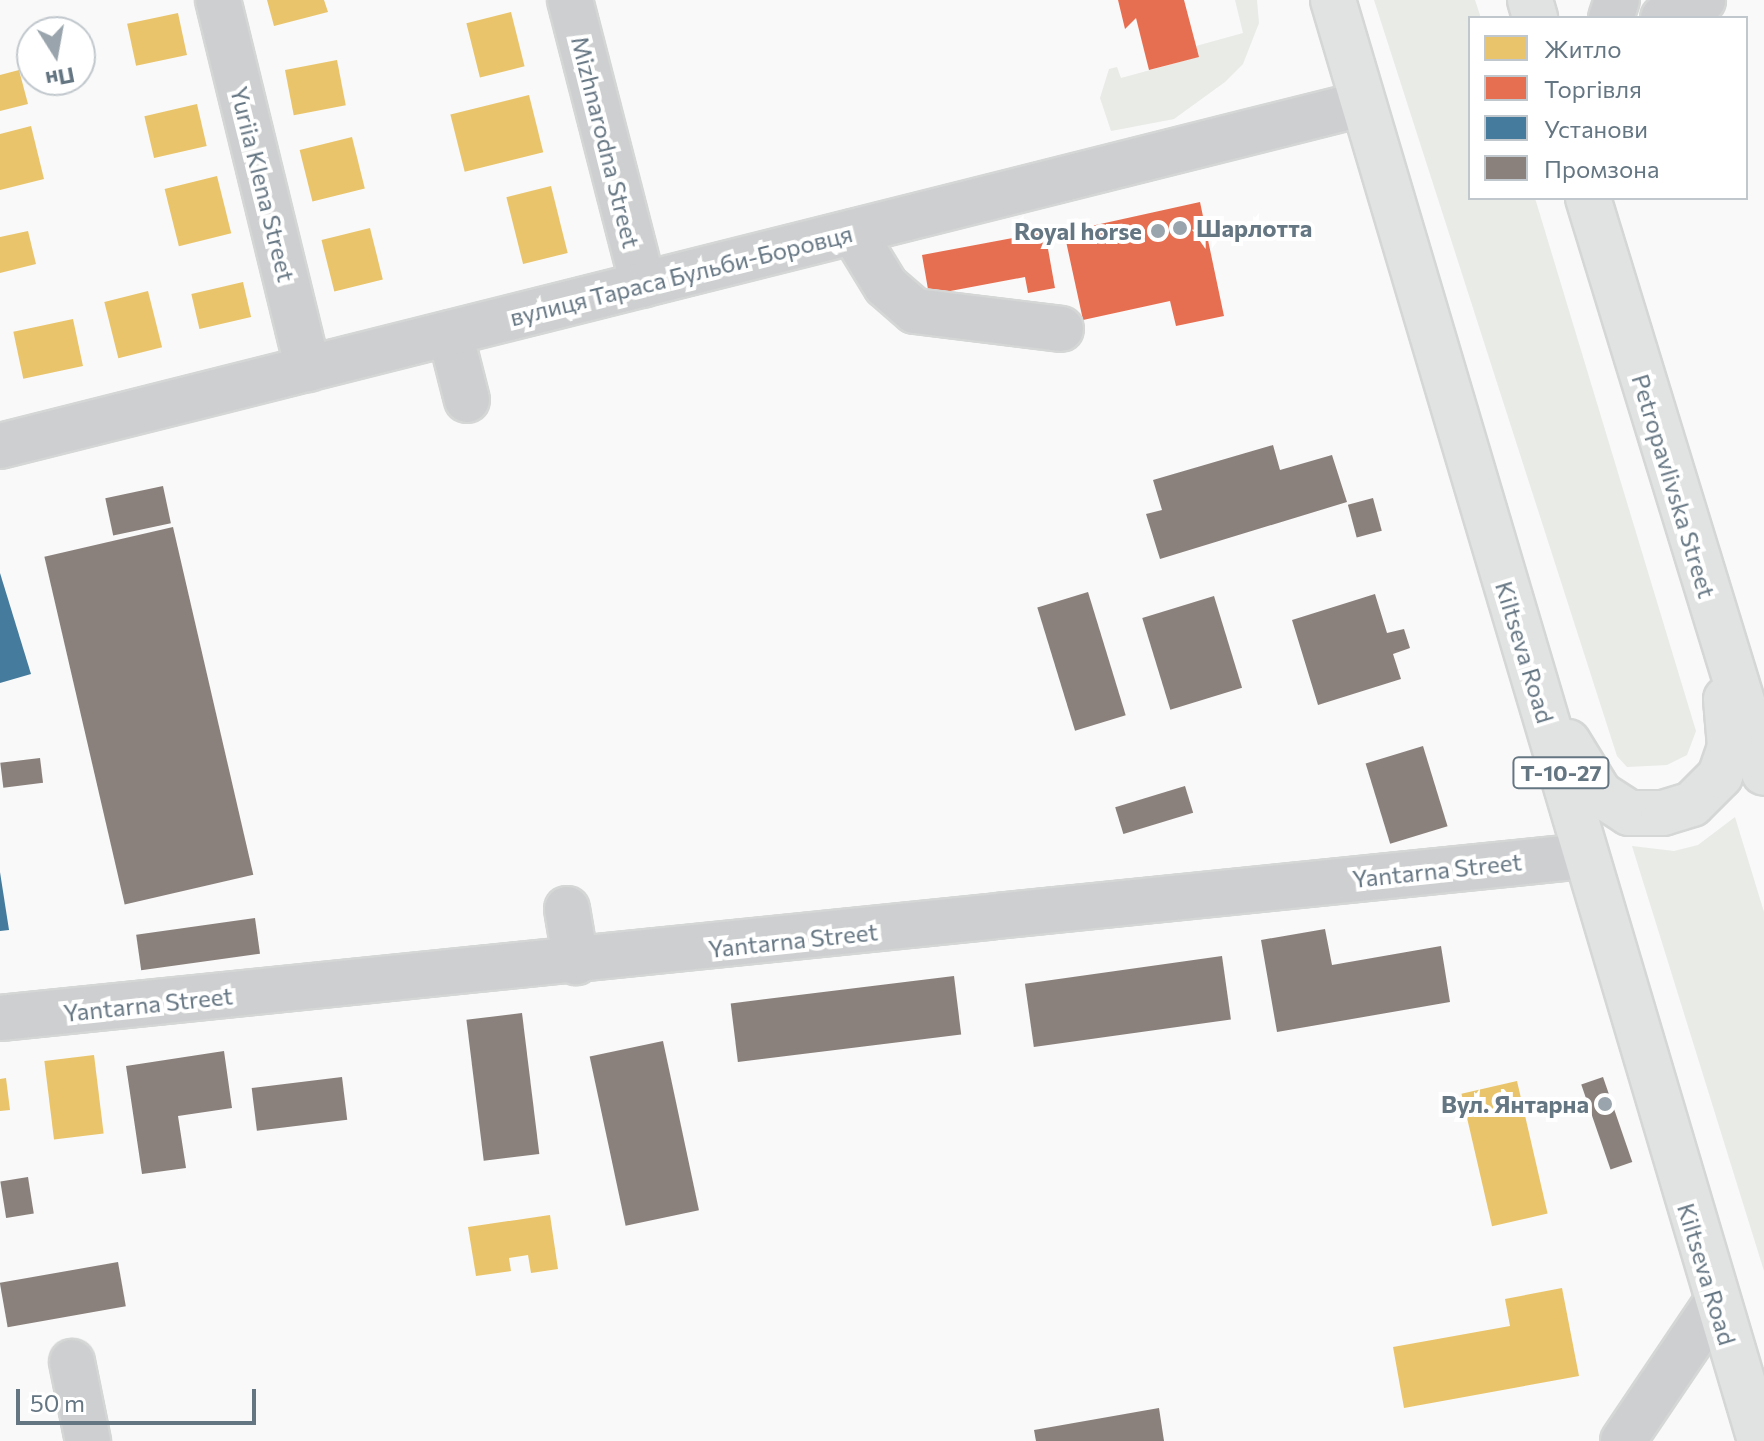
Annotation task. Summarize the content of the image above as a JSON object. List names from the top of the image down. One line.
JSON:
{"streets":{"highway":["Petropavlivska Street","Kiltseva Road","Т-10-27"],"street":["Mizhnarodna Street","Yuriia Klena Street","вулиця Тараса Бульби-Боровця","Yantarna Street"]},"crossings":[["Mizhnarodna Street","вулиця Тараса Бульби-Боровця"],["Yuriia Klena Street","вулиця Тараса Бульби-Боровця"],["вулиця Тараса Бульби-Боровця","Kiltseva Road"],["Kiltseva Road","Yantarna Street"]],"places":["Шарлотта","Royal horse","Вул. Янтарна"],"legend":["Житло","Торгівля","Установи","Промзона"],"scale_bar":"50 m","north":"bottom"}
